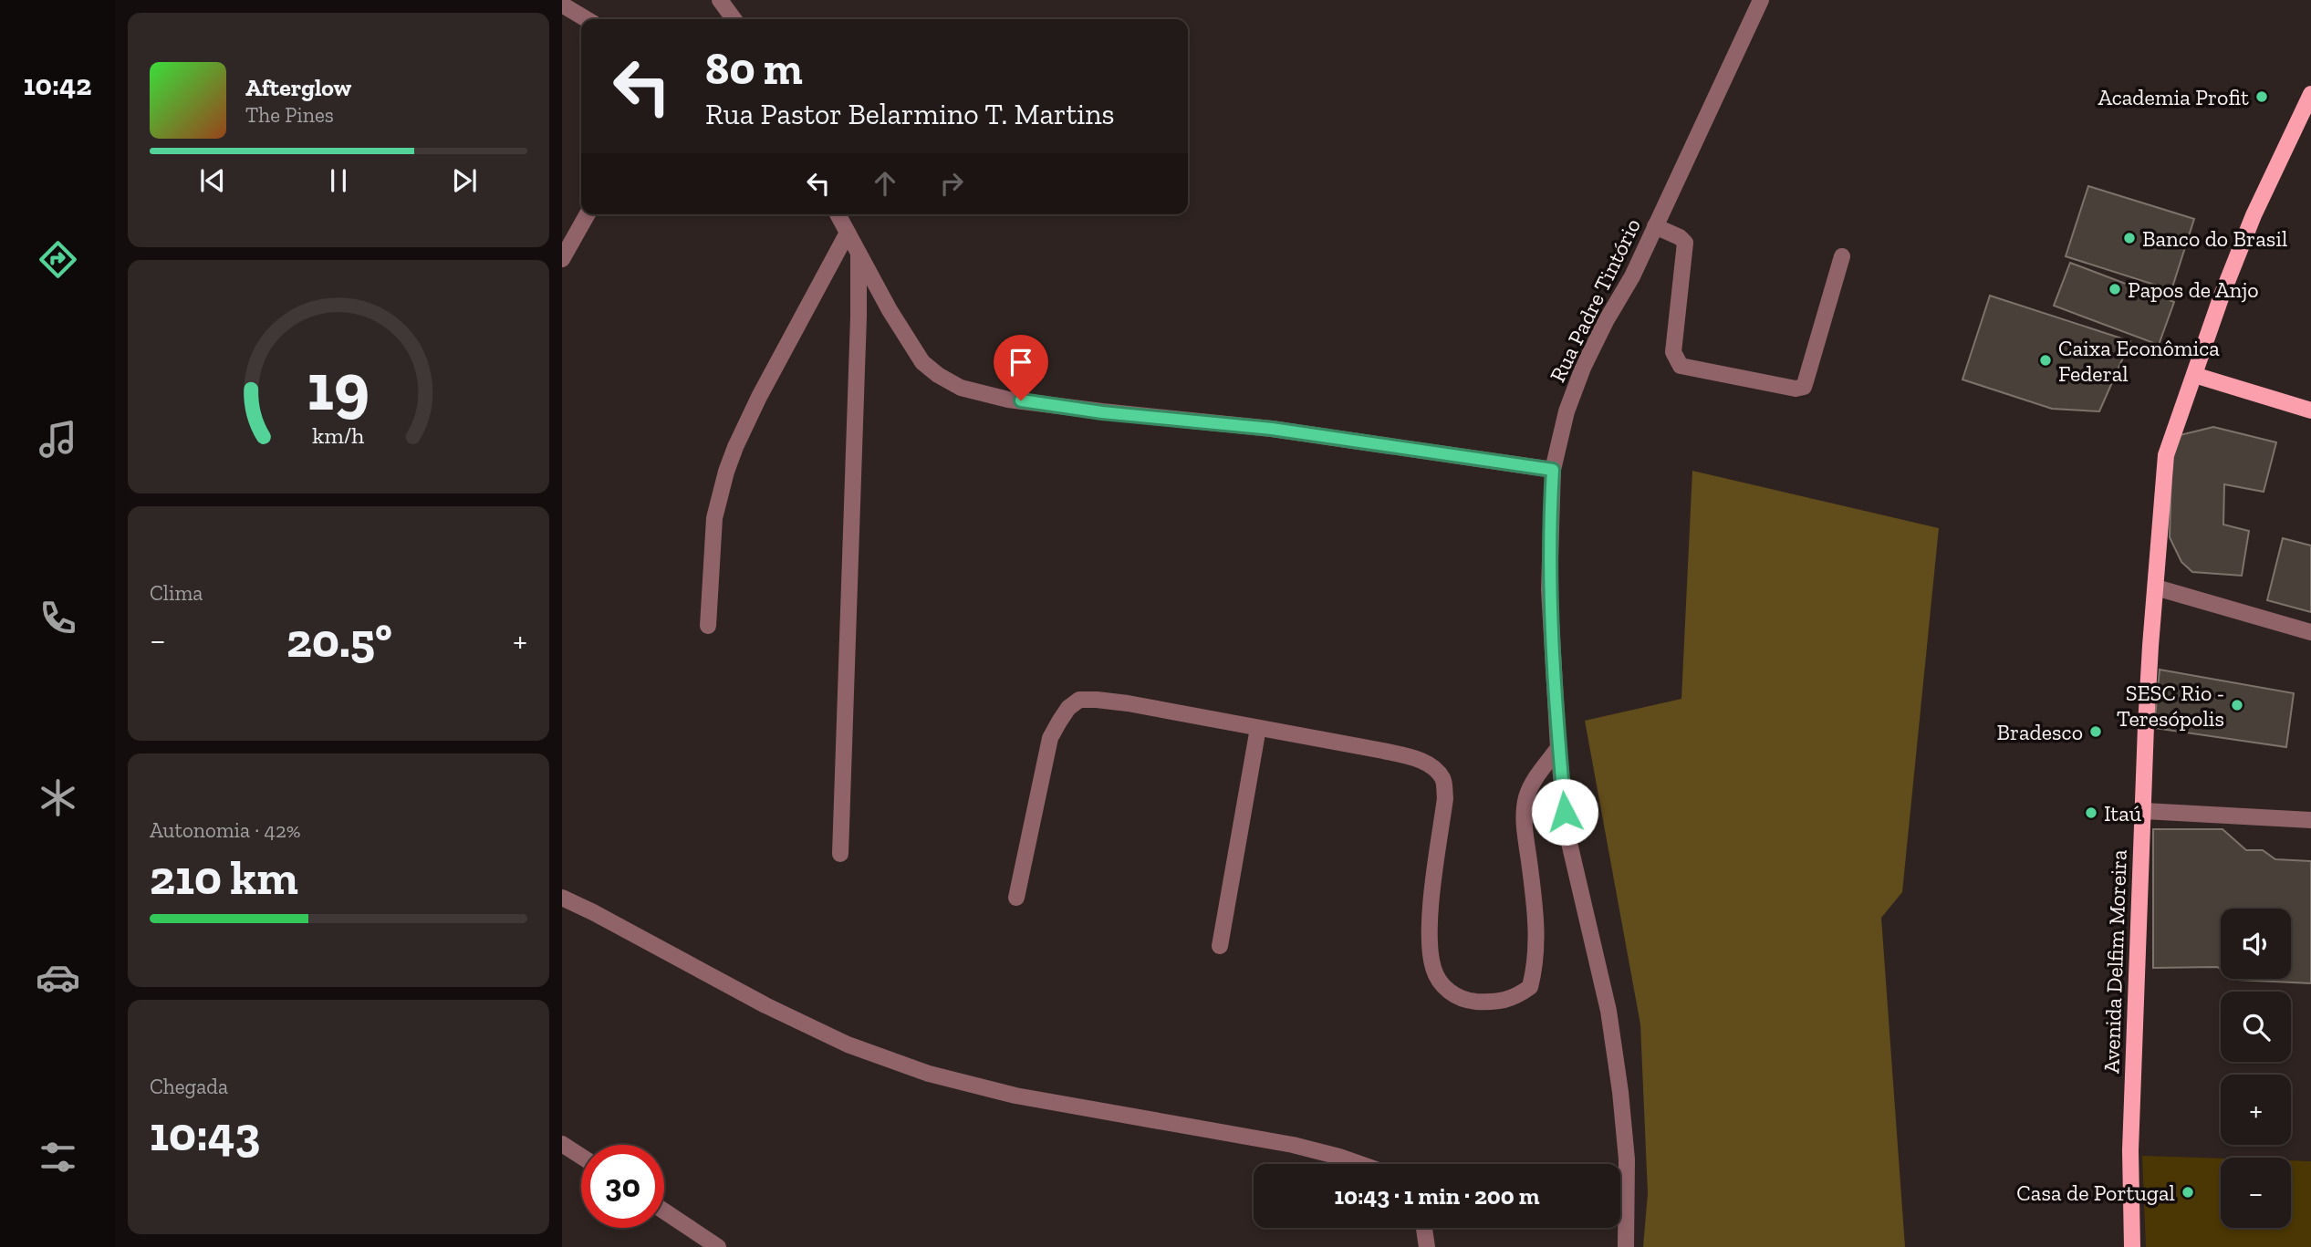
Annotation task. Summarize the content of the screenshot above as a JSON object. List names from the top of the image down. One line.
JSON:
{"streets":{"main road":["Avenida Delfim Moreira"],"street":["Rua Padre Tintório"]},"places":["Academia Profit","Banco do Brasil","Papos de Anjo","Caixa Econômica Federal","SESC Rio - Teresópolis","Bradesco","Itaú","Casa de Portugal"],"page":{"tabs":"10:42","turn":["80 m","Rua Pastor Belarmino T. Martins"],"song":["Afterglow","The Pines"],"tile":["Clima",["Autonomia · 42%","210 km"],["Chegada","10:43"]],"heat":["−","20.5°","+"],"map_buttons":["+","−"],"limit":"30","trip":"10:43 · 1 min · 200 m","gauge":["19","km/h"]}}
